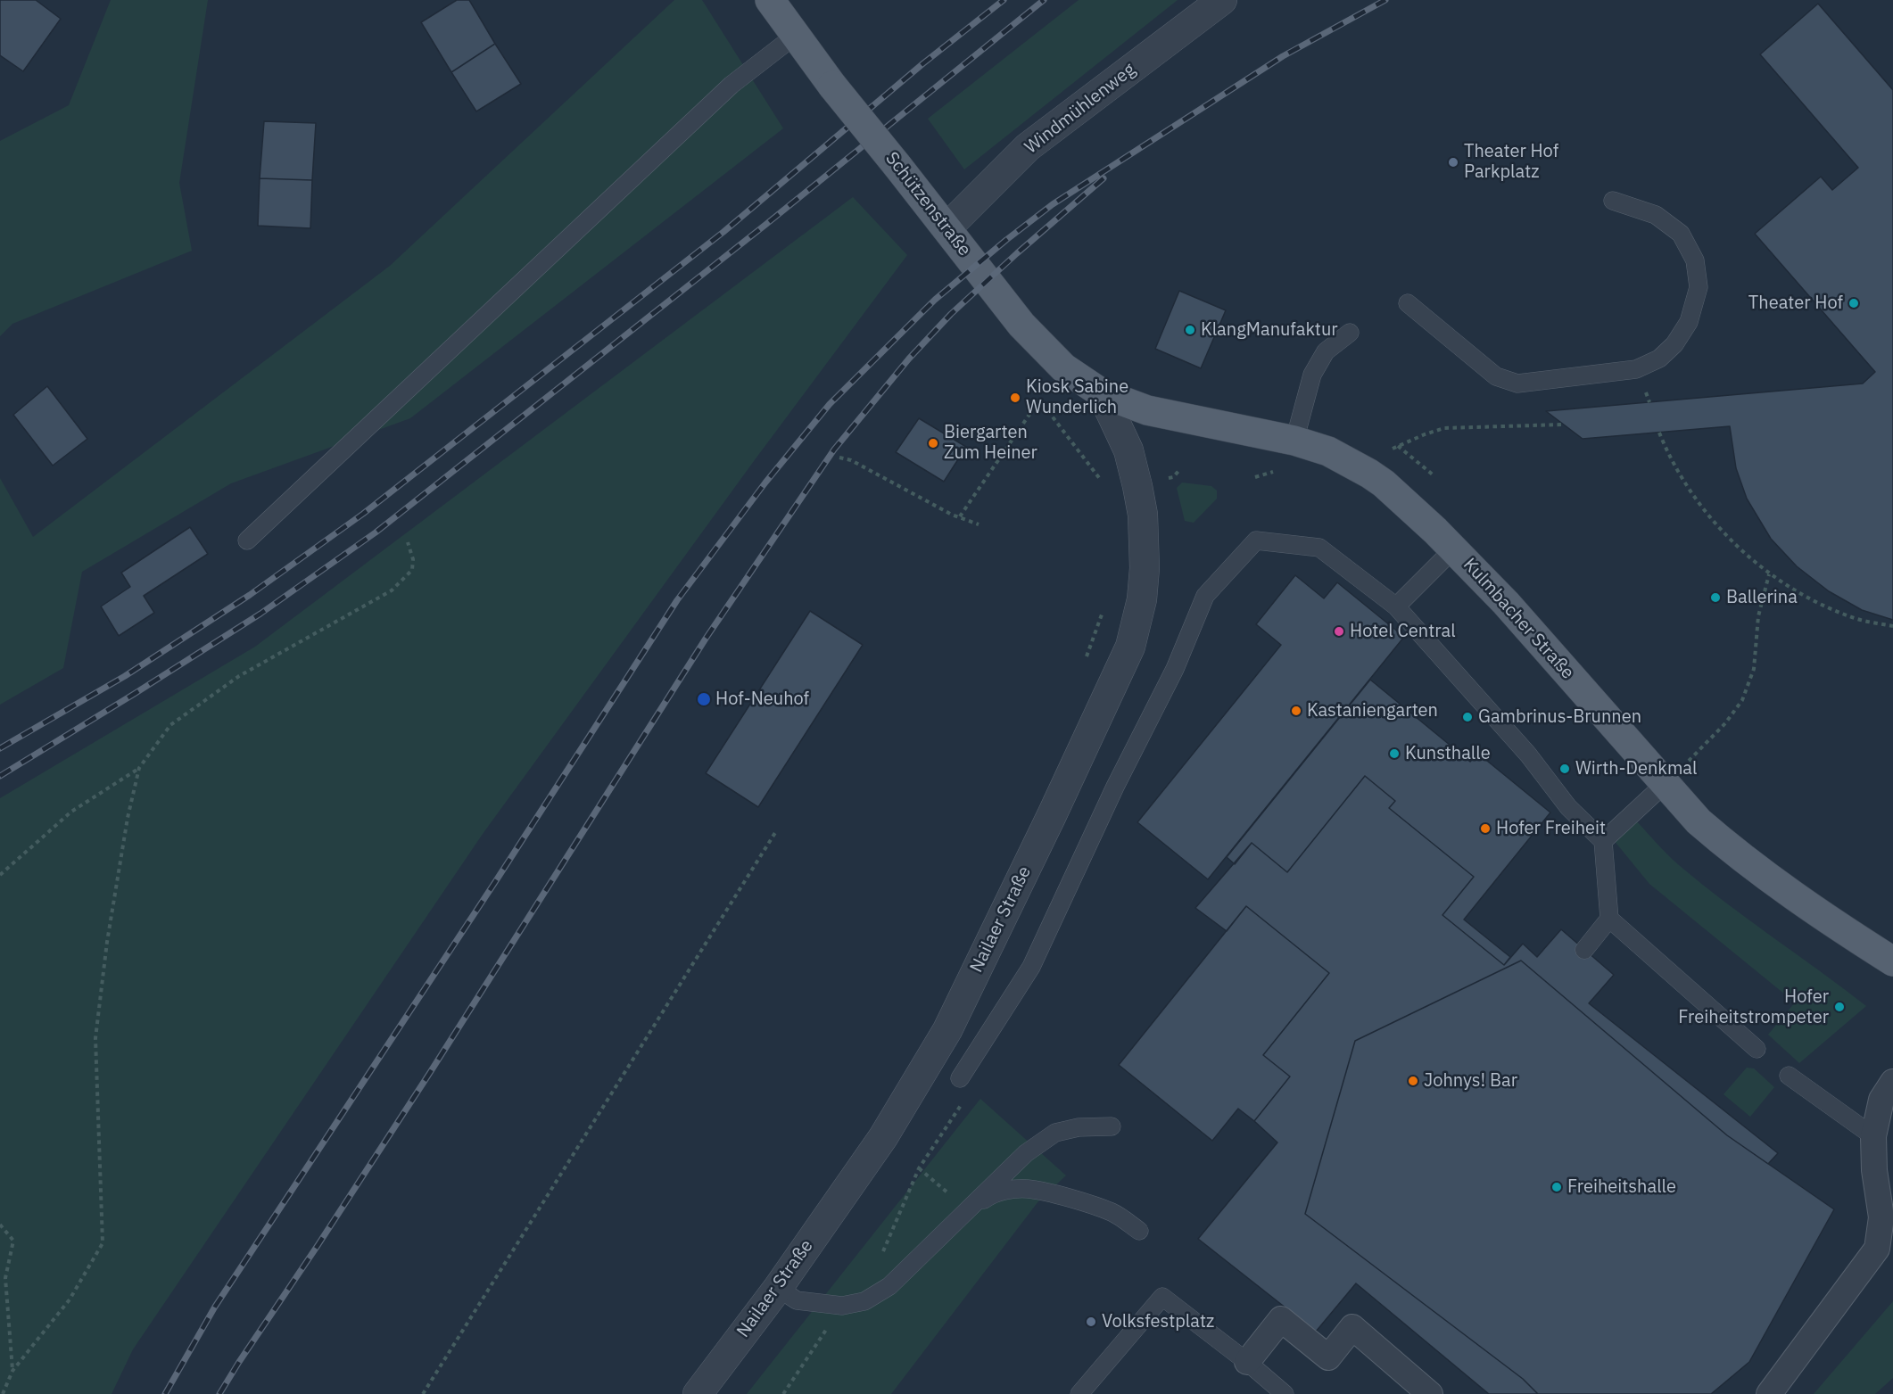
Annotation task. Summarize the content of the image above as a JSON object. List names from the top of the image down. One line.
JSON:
{"streets":{"main road":["Schützenstraße","Kulmbacher Straße"],"street":["Windmühlenweg","Nailaer Straße"]},"crossings":[["Windmühlenweg","Schützenstraße"],["Schützenstraße","Kulmbacher Straße"],["Schützenstraße","Nailaer Straße"],["Kulmbacher Straße","Nailaer Straße"]],"places":["Theater Hof Parkplatz","Theater Hof","KlangManufaktur","Kiosk Sabine Wunderlich","Biergarten Zum Heiner","Ballerina","Hotel Central","Hof-Neuhof","Kastaniengarten","Gambrinus-Brunnen","Kunsthalle","Wirth-Denkmal","Hofer Freiheit","Hofer Freiheitstrompeter","Johnys! Bar","Freiheitshalle","Volksfestplatz"]}
